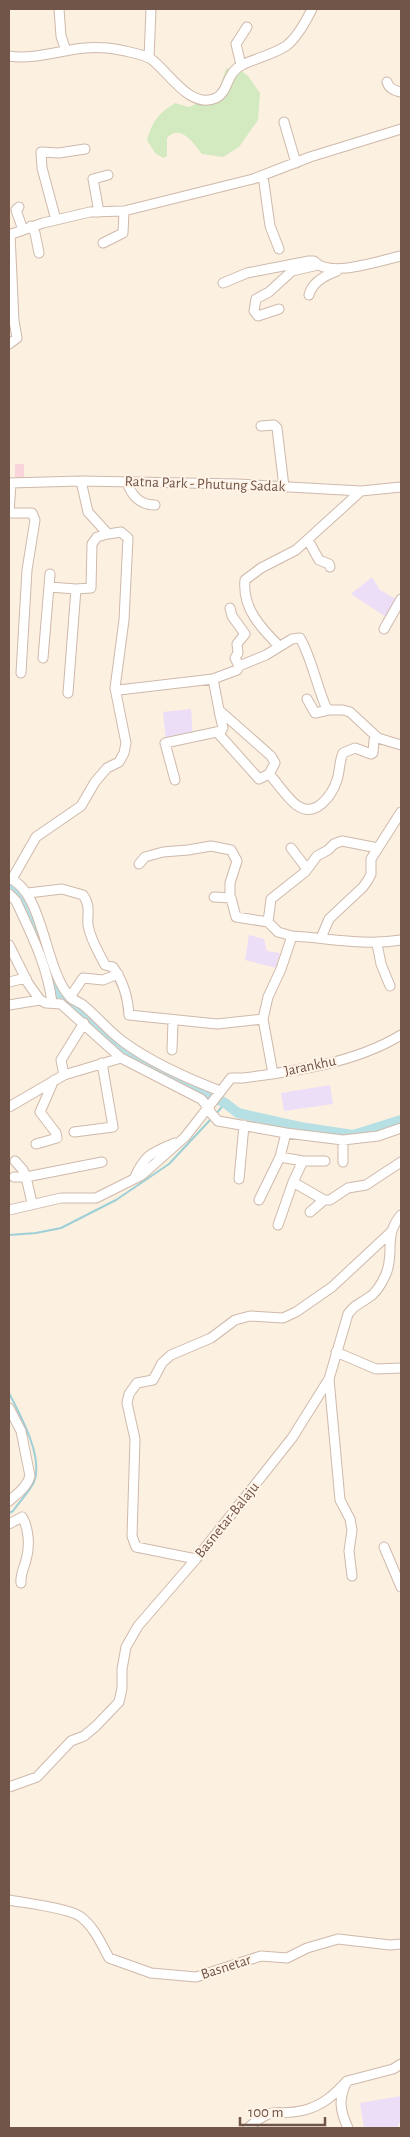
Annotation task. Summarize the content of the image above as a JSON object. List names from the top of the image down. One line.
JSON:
{"streets":{"street":["Ratna Park - Phutung Sadak","Jarankhu","Basnetar-Balaju","Basnetar"]},"scale_bar":"100 m"}
